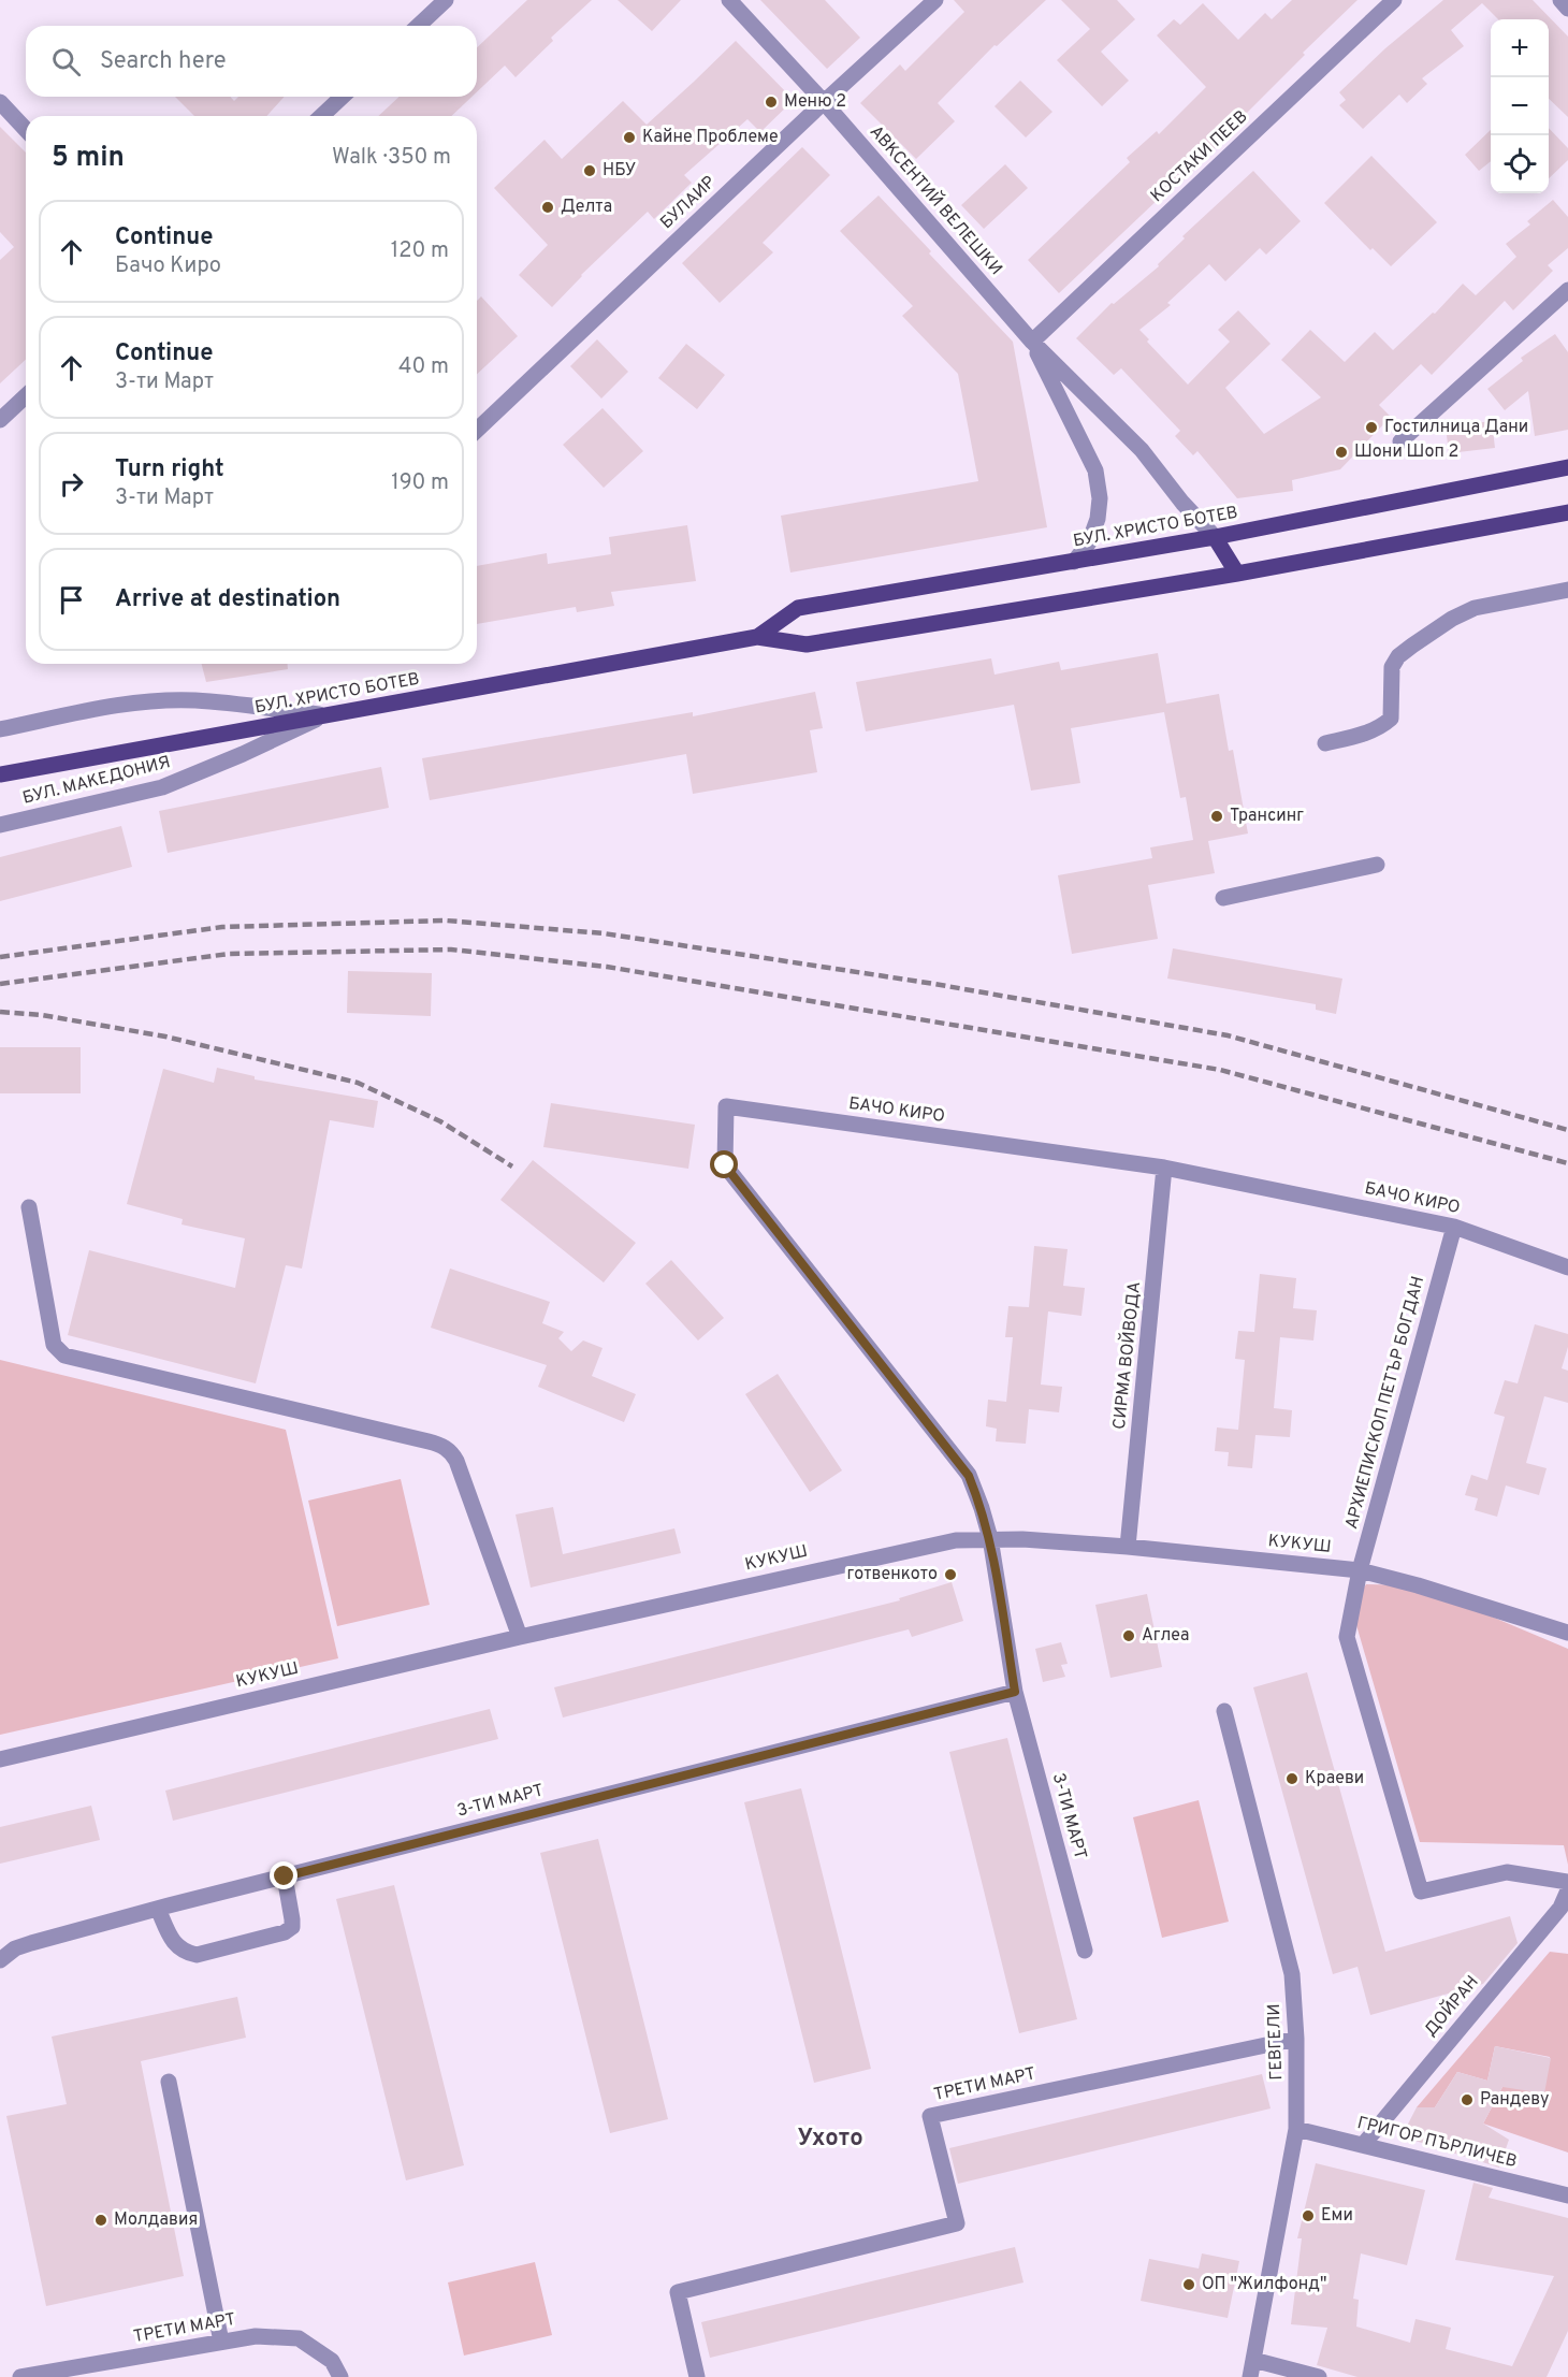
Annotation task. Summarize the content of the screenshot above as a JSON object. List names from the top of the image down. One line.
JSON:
{"streets":{"main road":["БУЛ. ХРИСТО БОТЕВ"],"street":["КОСТАКИ ПЕЕВ","АВКСЕНТИЙ ВЕЛЕШКИ","БУЛАИР","БУЛ. МАКЕДОНИЯ","БАЧО КИРО","СИРМА ВОЙВОДА","АРХИЕПИСКОП ПЕТЪР БОГДАН","КУКУШ","3-ТИ МАРТ","ДОЙРАН","ГЕВГЕЛИ","ТРЕТИ МАРТ","ГРИГОР ПЪРЛИЧЕВ"]},"crossings":[["КОСТАКИ ПЕЕВ","АВКСЕНТИЙ ВЕЛЕШКИ"],["АВКСЕНТИЙ ВЕЛЕШКИ","БУЛАИР"],["АВКСЕНТИЙ ВЕЛЕШКИ","БУЛ. ХРИСТО БОТЕВ"],["БУЛ. ХРИСТО БОТЕВ","БУЛ. МАКЕДОНИЯ"],["БАЧО КИРО","СИРМА ВОЙВОДА"],["БАЧО КИРО","АРХИЕПИСКОП ПЕТЪР БОГДАН"],["БАЧО КИРО","КУКУШ"],["БАЧО КИРО","3-ТИ МАРТ"],["СИРМА ВОЙВОДА","КУКУШ"],["АРХИЕПИСКОП ПЕТЪР БОГДАН","КУКУШ"],["КУКУШ","3-ТИ МАРТ"],["ДОЙРАН","ГРИГОР ПЪРЛИЧЕВ"],["ГЕВГЕЛИ","ТРЕТИ МАРТ"],["ГЕВГЕЛИ","ГРИГОР ПЪРЛИЧЕВ"]],"districts":["Ухото"],"places":["Меню 2","Кайне Проблеме","НБУ","Делта","Гостилница Дани","Шони Шоп 2","Трансинг","готвенкото","Аглеа","Краеви","Рандеву","Еми","Молдавия","ОП \"Жилфонд\""],"page":{"map_buttons":["+","−"],"search":"Search here","heading":["5 min","Walk · 350 m"],"list":[["Continue","Бачо Киро","120 m"],["Continue","3-ти Март","40 m"],["Turn right","3-ти Март","190 m"],"Arrive at destination"]}}
